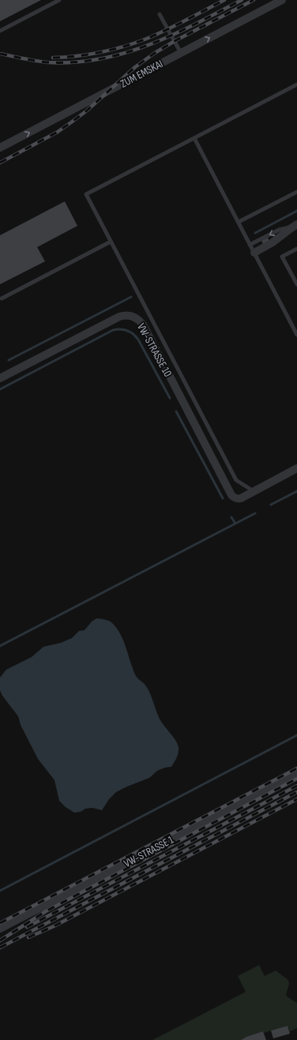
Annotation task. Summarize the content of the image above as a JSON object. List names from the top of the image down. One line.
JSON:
{"streets":{"street":["ZUM EMSKAI","VW-STRASSE 10","VW-STRASSE 1"]},"one_way":["ZUM EMSKAI"]}
